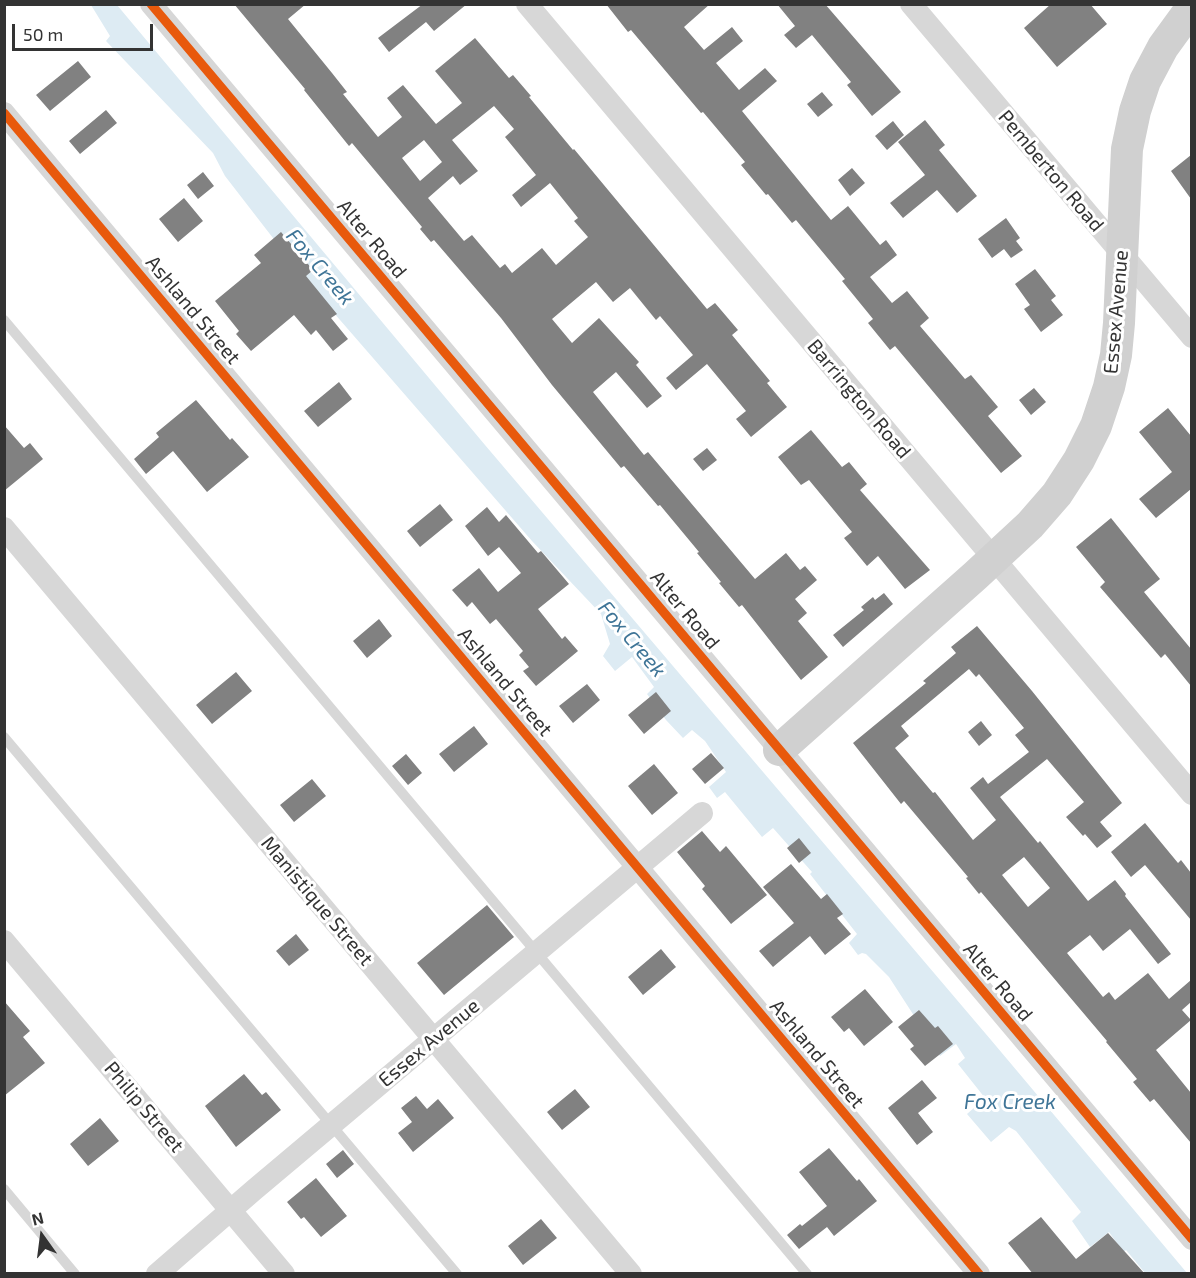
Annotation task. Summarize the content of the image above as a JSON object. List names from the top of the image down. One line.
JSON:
{"streets":{"street":["Pemberton Road","Alter Road","Ashland Street","Essex Avenue","Barrington Road","Manistique Street","Philip Street"]},"crossings":[["Pemberton Road","Essex Avenue"],["Alter Road","Essex Avenue"],["Ashland Street","Essex Avenue"],["Essex Avenue","Barrington Road"],["Essex Avenue","Manistique Street"],["Essex Avenue","Philip Street"]],"water":["Fox Creek"],"scale_bar":"50 m","north":"top"}
